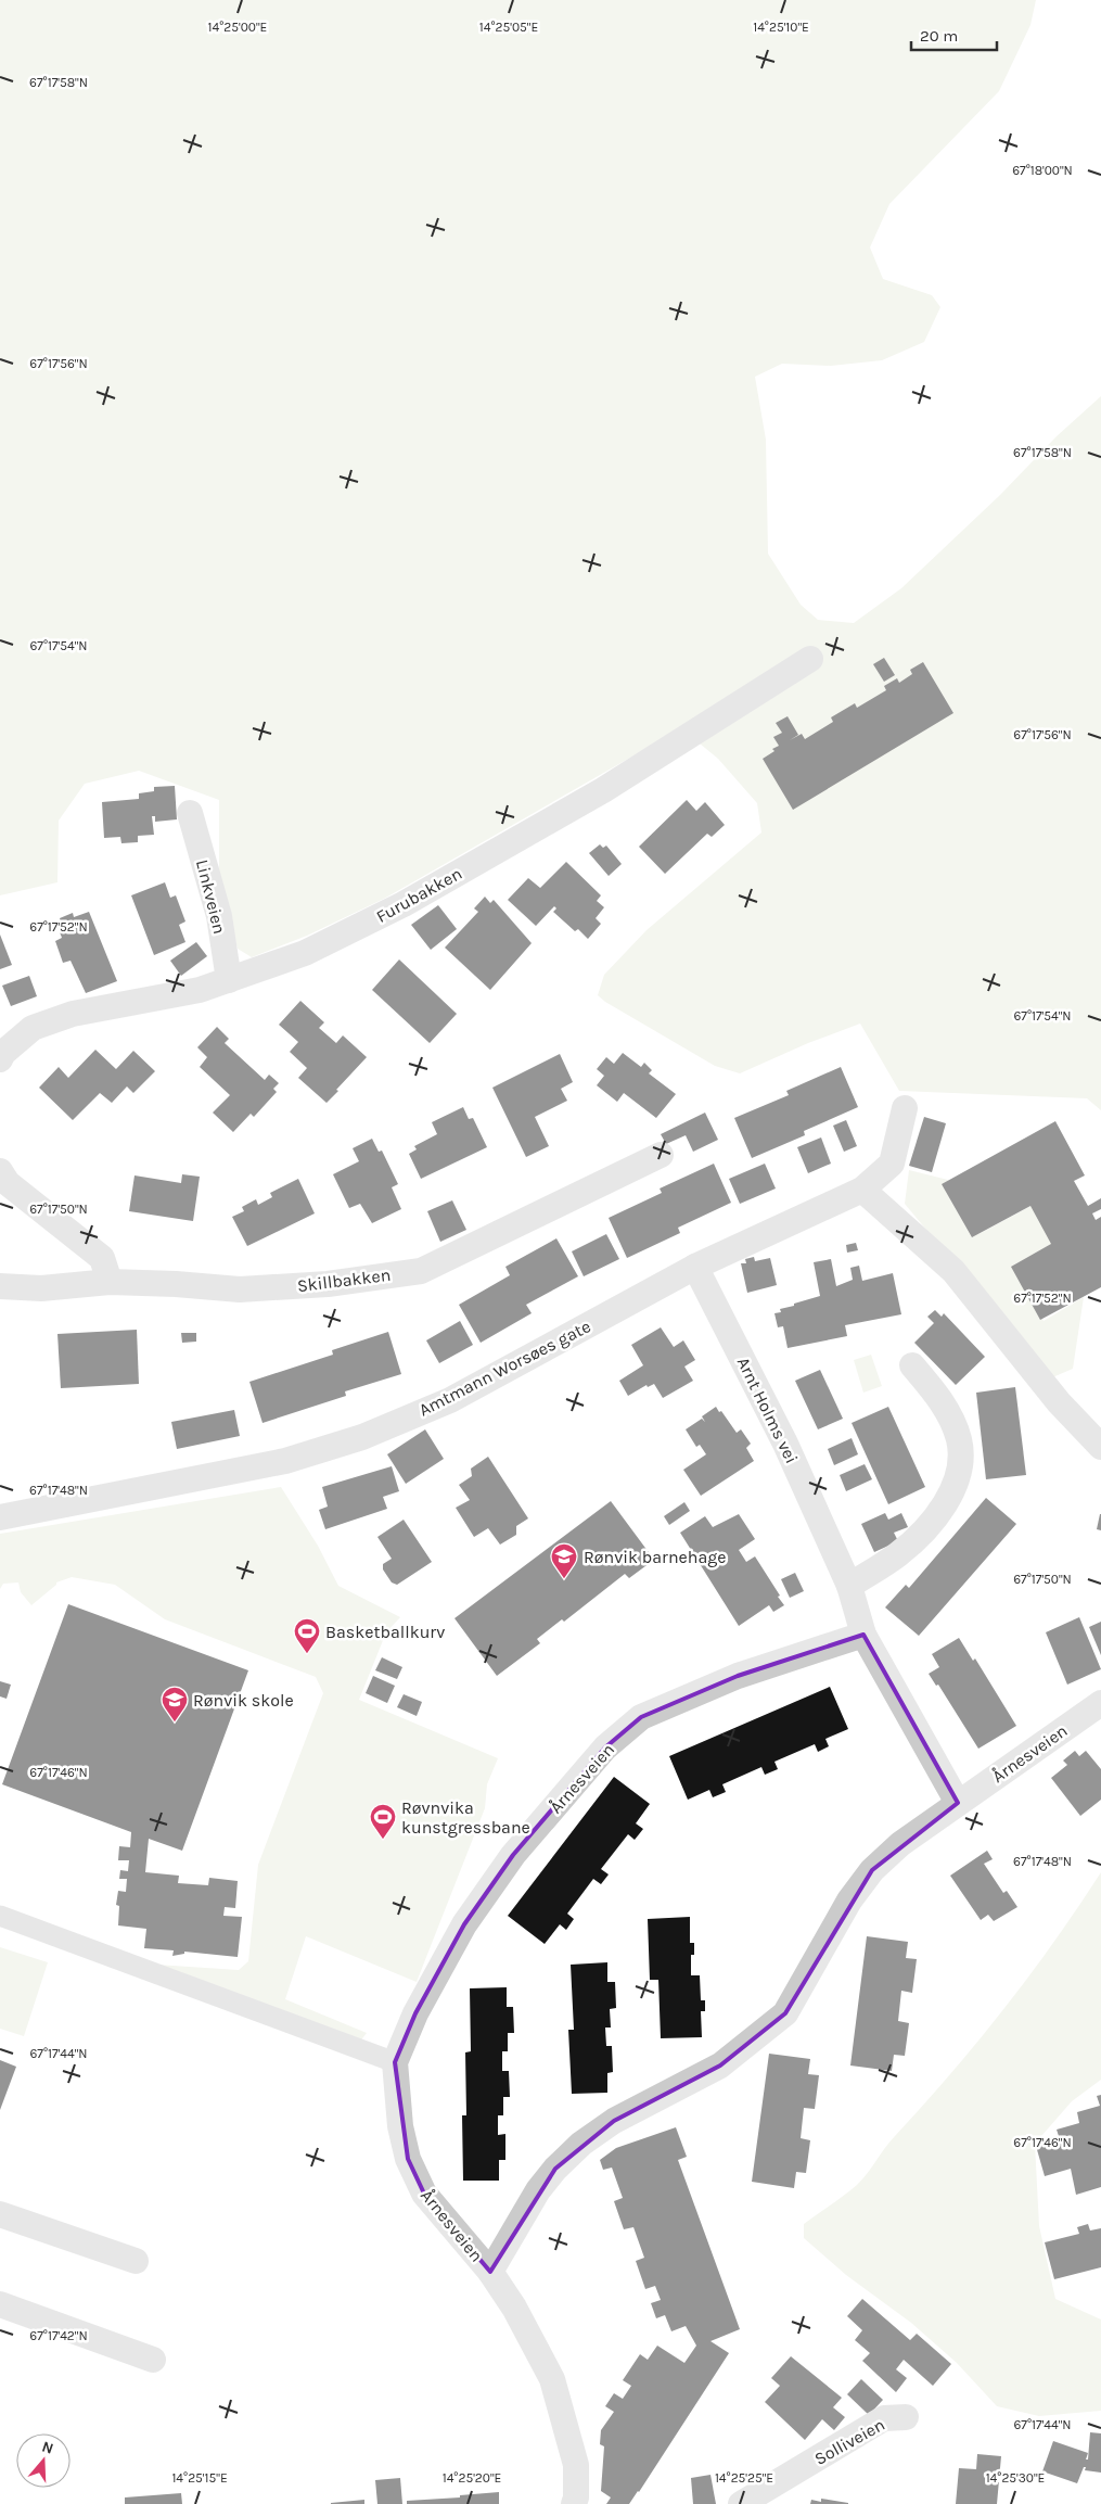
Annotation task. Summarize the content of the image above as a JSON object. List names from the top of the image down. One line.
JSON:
{"streets":{"street":["Furubakken","Linkveien","Skillbakken","Amtmann Worsøes gate","Arnt Holms vei","Årnesveien","Solliveien"]},"crossings":[["Furubakken","Linkveien"],["Amtmann Worsøes gate","Arnt Holms vei"],["Arnt Holms vei","Årnesveien"]],"places":{"school or university":["Rønvik barnehage","Rønvik skole"],"sports":["Basketballkurv","Røvnvika kunstgressbane"]},"scale_bar":"20 m","north":"top","coordinates":["14°25'00\"E","14°25'05\"E","14°25'10\"E","67°17'58\"N","67°18'00\"N","67°17'56\"N","67°17'54\"N","67°17'52\"N","67°17'50\"N","67°17'48\"N","67°17'46\"N","67°17'44\"N","67°17'42\"N","14°25'15\"E","14°25'20\"E","14°25'25\"E","14°25'30\"E"]}
